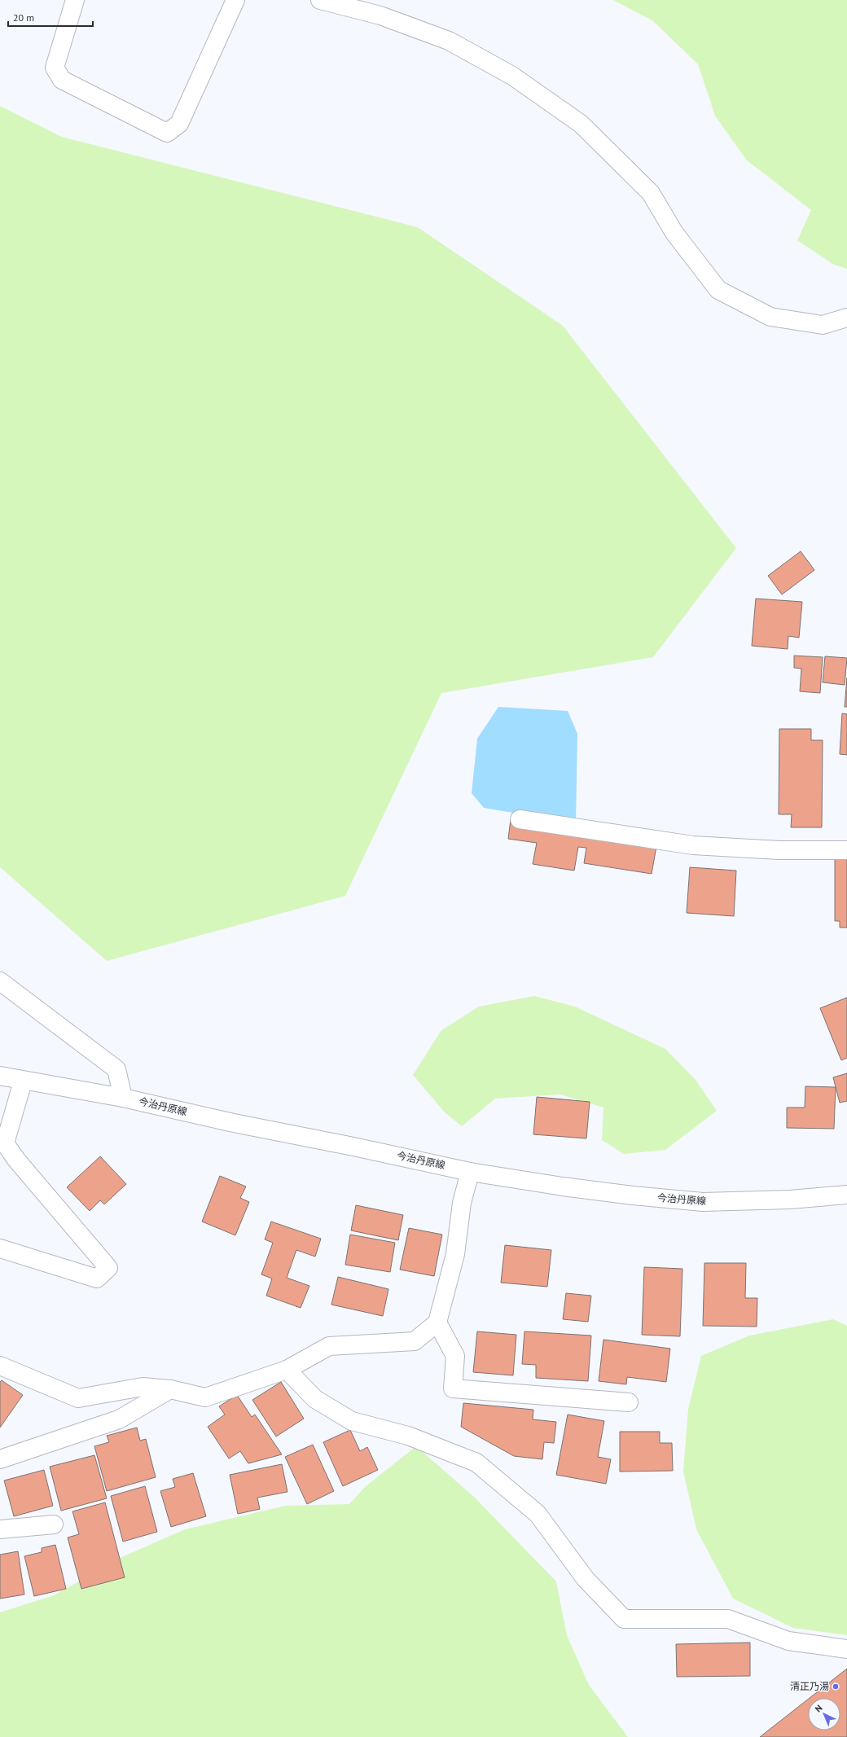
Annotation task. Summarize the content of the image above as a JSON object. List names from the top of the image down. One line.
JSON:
{"streets":{"street":["今治丹原線"]},"places":["清正乃湯"],"scale_bar":"20 m","north":"top left"}
